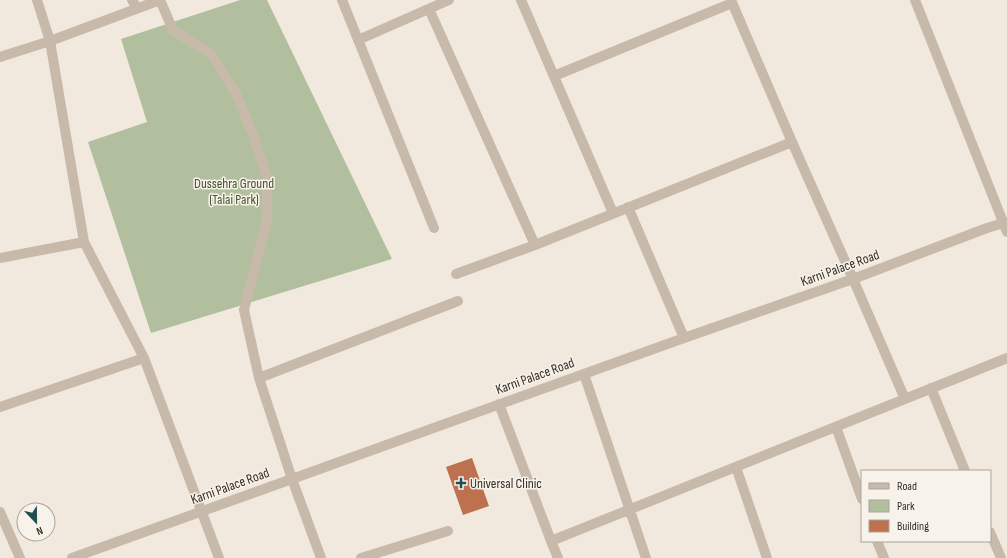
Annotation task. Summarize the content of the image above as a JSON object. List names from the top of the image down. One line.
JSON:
{"streets":{"street":["Karni Palace Road"]},"parks":["Dussehra Ground (Talai Park)"],"places":{"health":["Universal Clinic"]},"legend":["Road","Park","Building"],"north":"bottom"}
